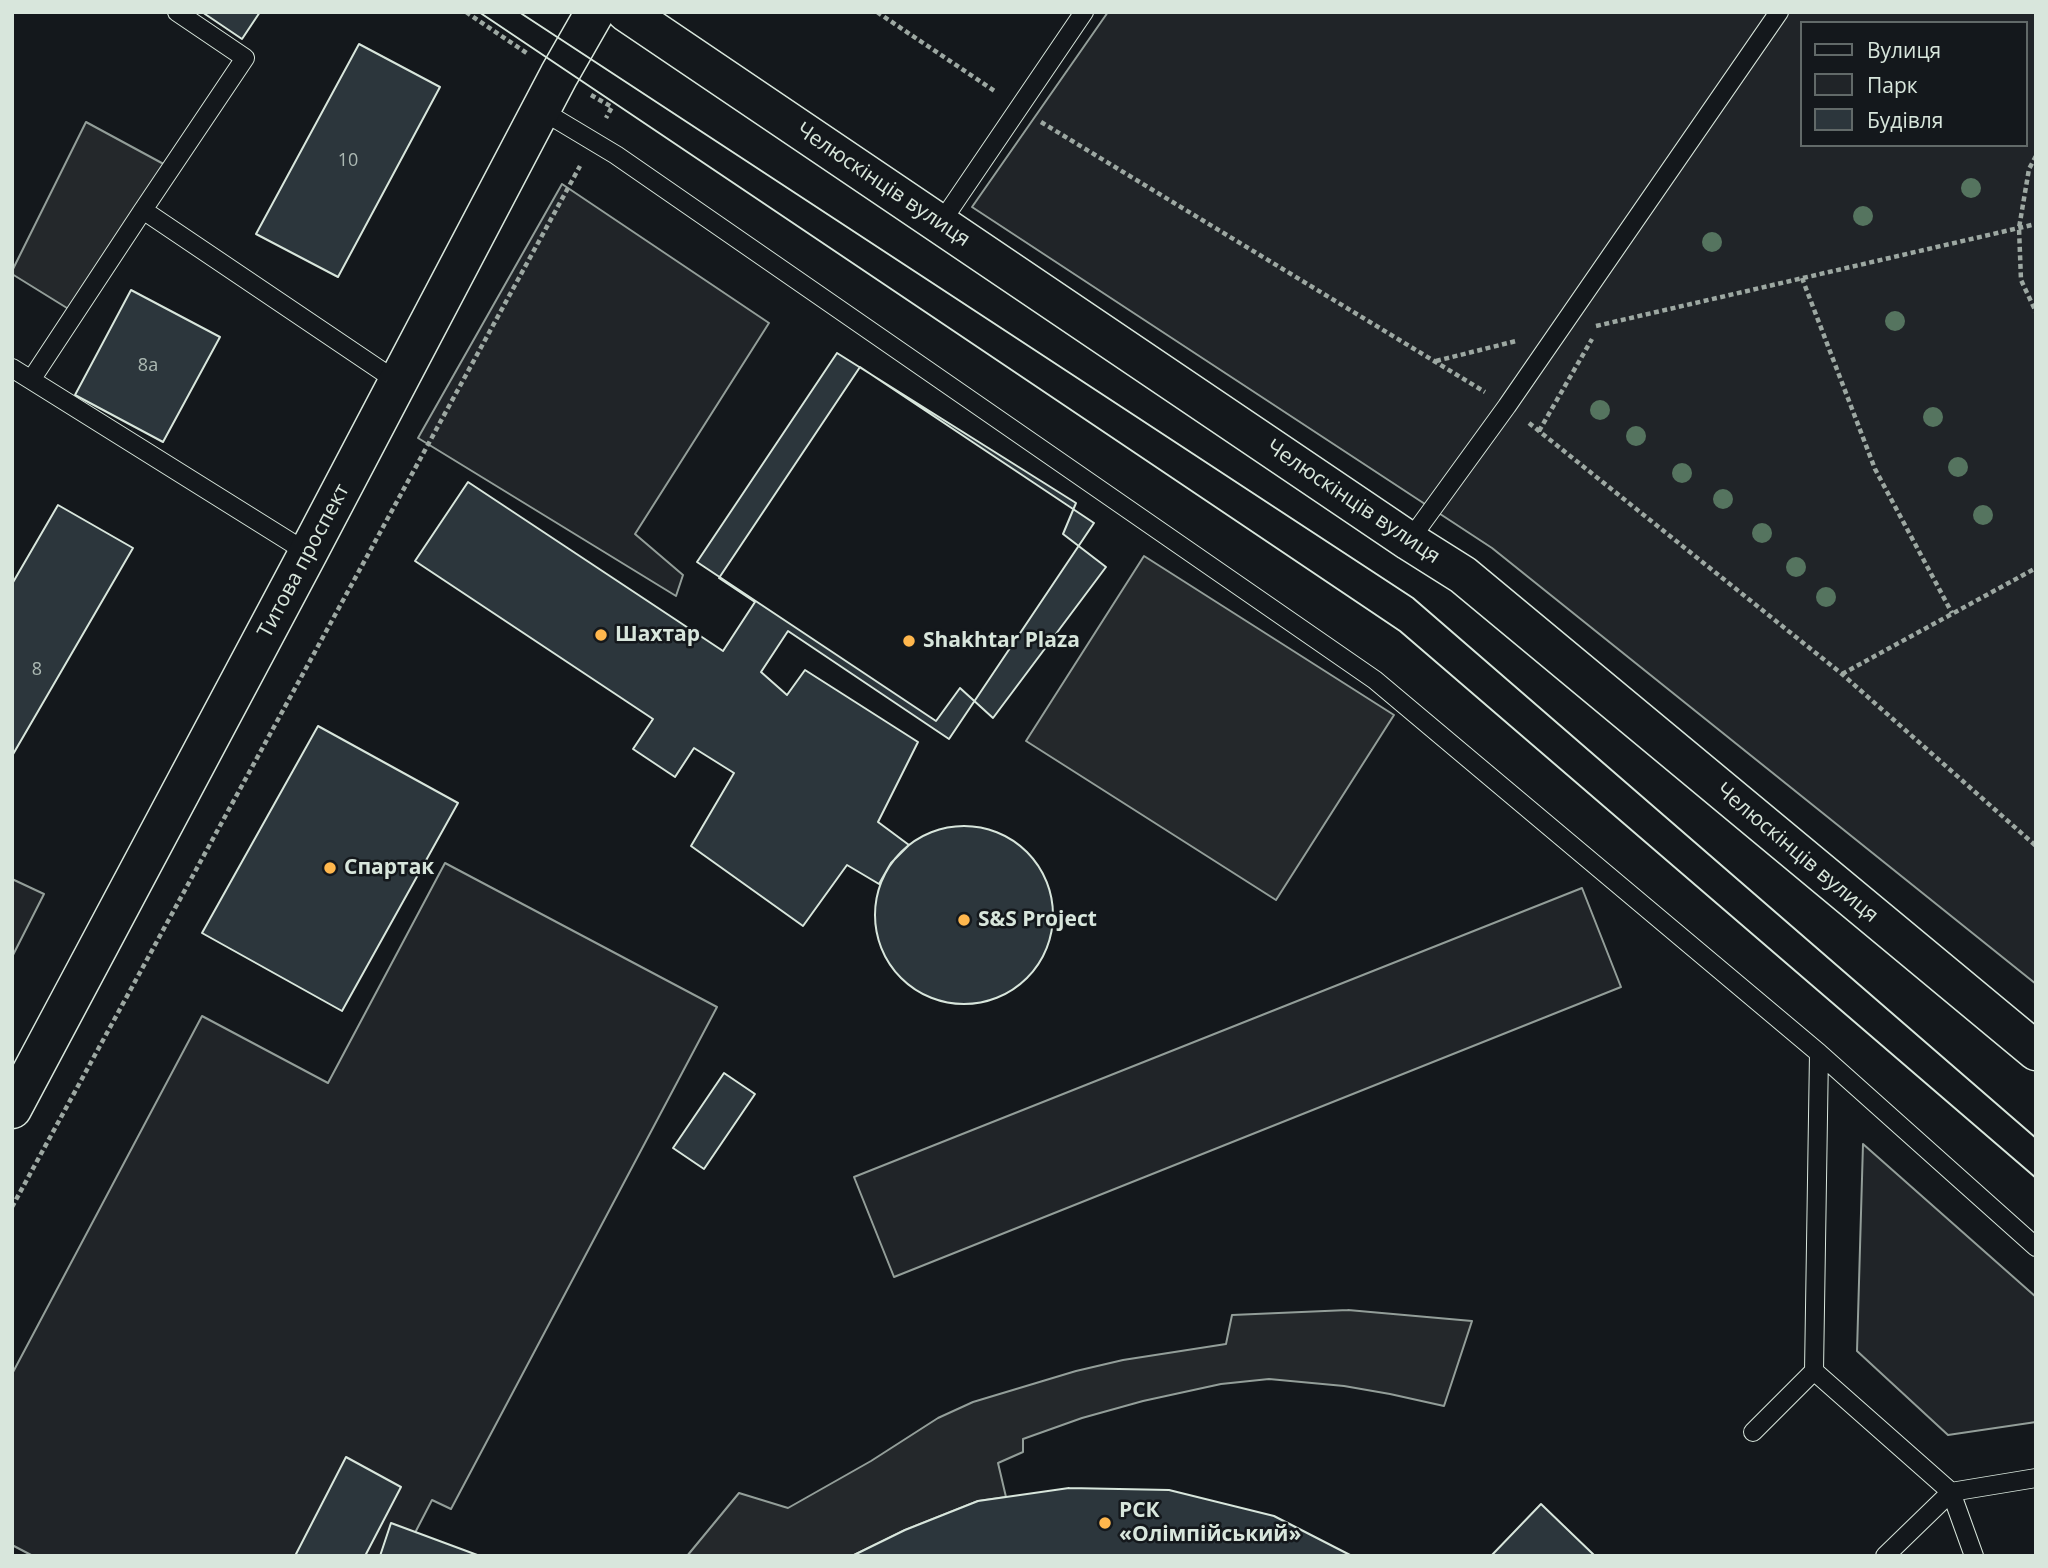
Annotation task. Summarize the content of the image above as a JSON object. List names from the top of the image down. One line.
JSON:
{"streets":{"main road":["Челюскінців вулиця","Титова проспект"]},"places":["Шахтар","Shakhtar Plaza","Спартак","S&S Project","РСК «Олімпійський»"],"house_numbers":["10","8а","8"],"legend":["Вулиця","Парк","Будівля"]}
